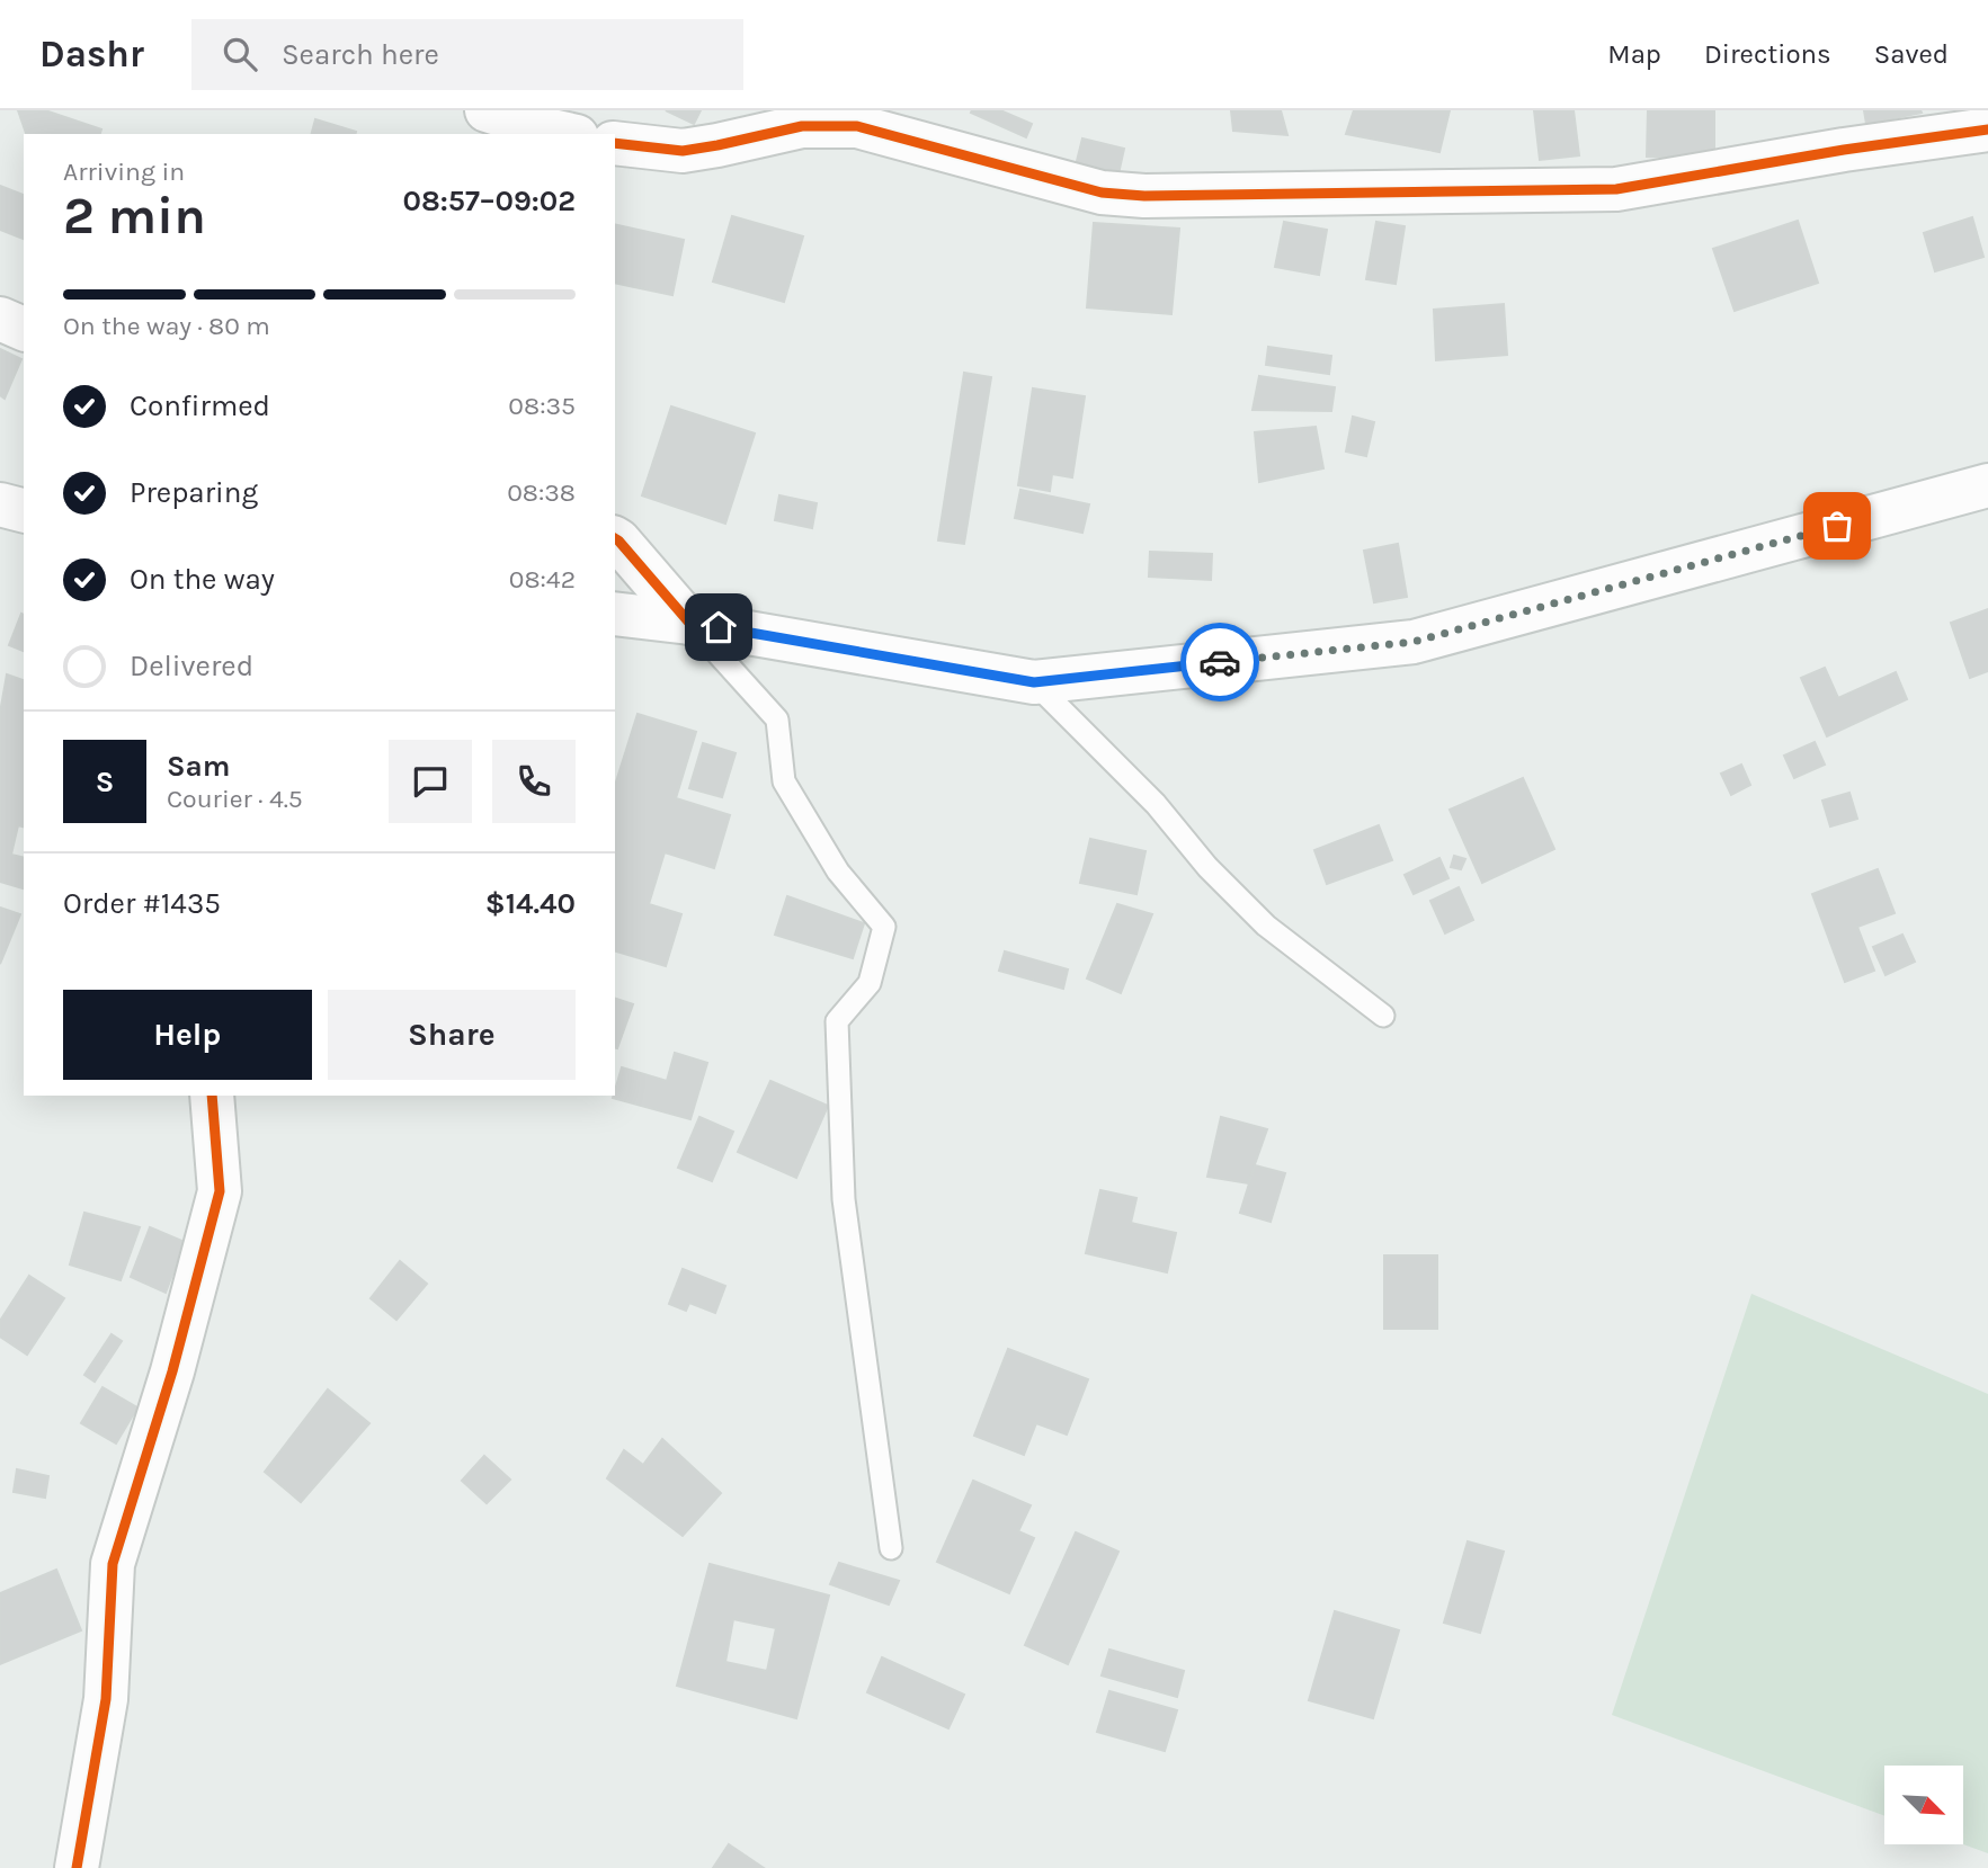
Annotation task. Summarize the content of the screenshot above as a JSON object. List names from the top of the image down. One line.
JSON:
{"north":"bottom right","page":{"header":"Dashr","search":"Search here","nav":["Map","Directions","Saved"],"heading":["2 min","Arriving in","08:57–09:02"],"panel":["Sam","Courier · 4.5","Order #1435","$14.40"],"bar":"On the way · 80 m","list":[["Confirmed","08:35"],["Preparing","08:38"],["On the way","08:42"],"Delivered"],"round":"S","buttons":["Help","Share"]}}
